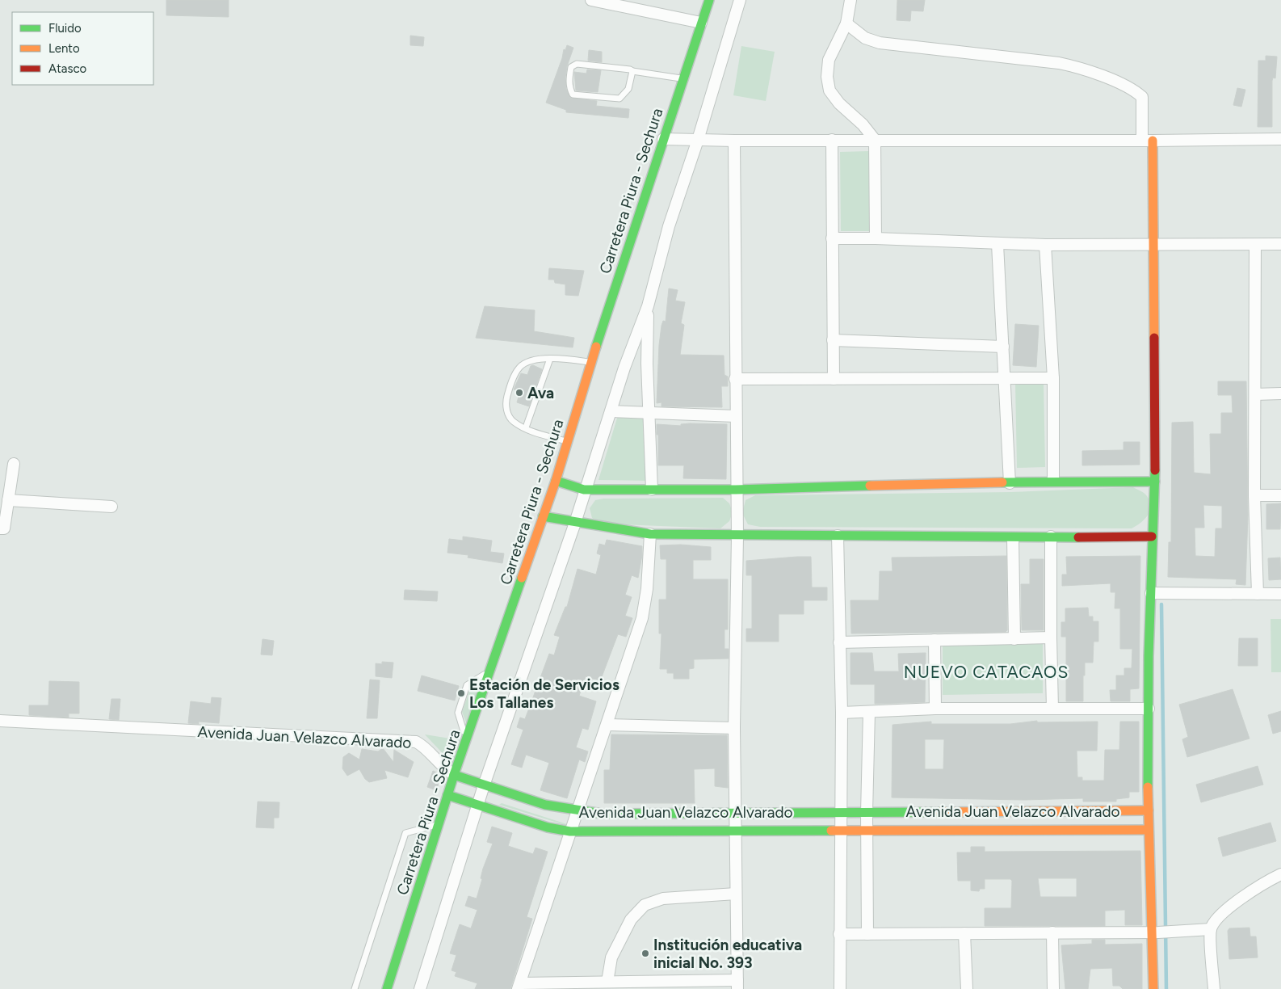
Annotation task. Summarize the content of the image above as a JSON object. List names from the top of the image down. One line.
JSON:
{"streets":{"street":["Carretera Piura - Sechura","Avenida Juan Velazco Alvarado"]},"crossings":[["Carretera Piura - Sechura","Avenida Juan Velazco Alvarado"]],"districts":["NUEVO CATACAOS"],"places":["Ava","Estación de Servicios Los Tallanes","Institución educativa inicial No. 393"],"legend":["Fluido","Lento","Atasco"]}
